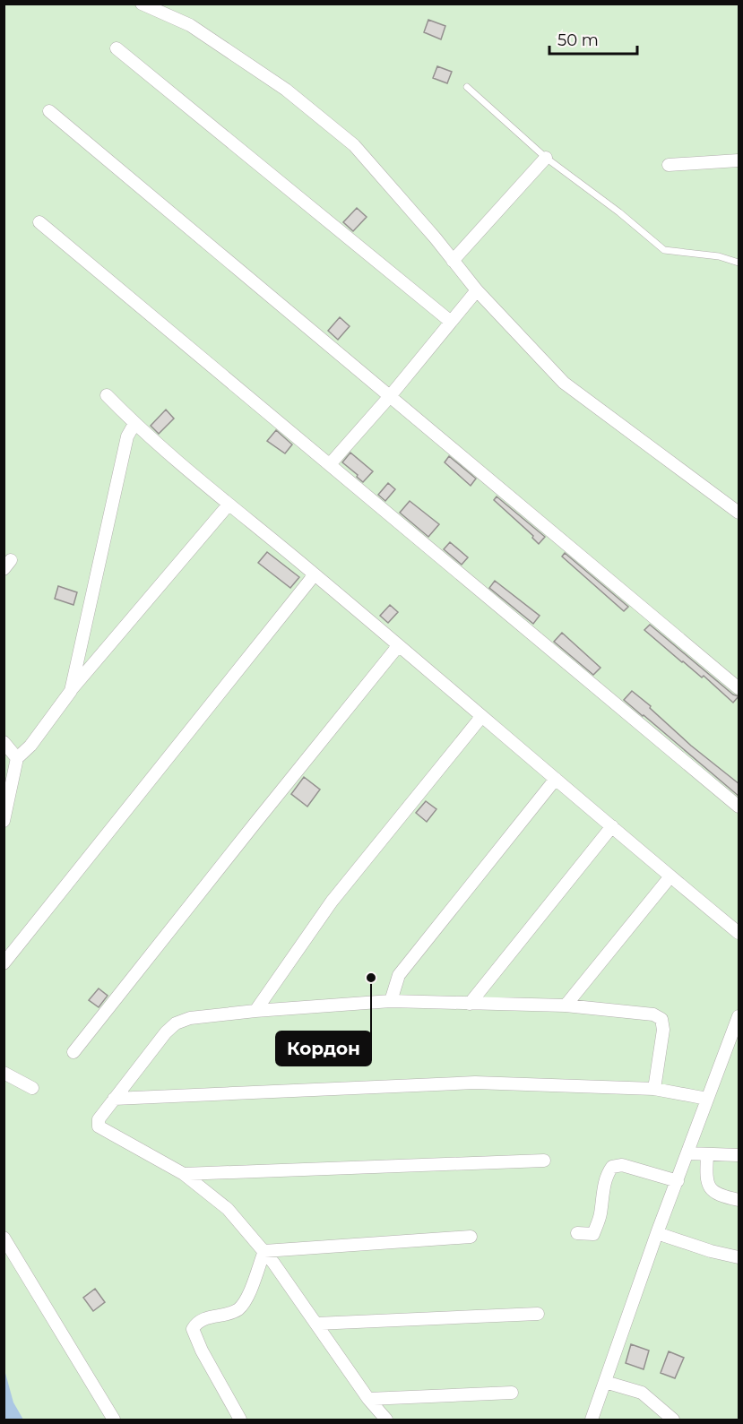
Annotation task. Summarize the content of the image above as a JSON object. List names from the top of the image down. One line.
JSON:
{"places":["Кордон"],"scale_bar":"50 m"}
